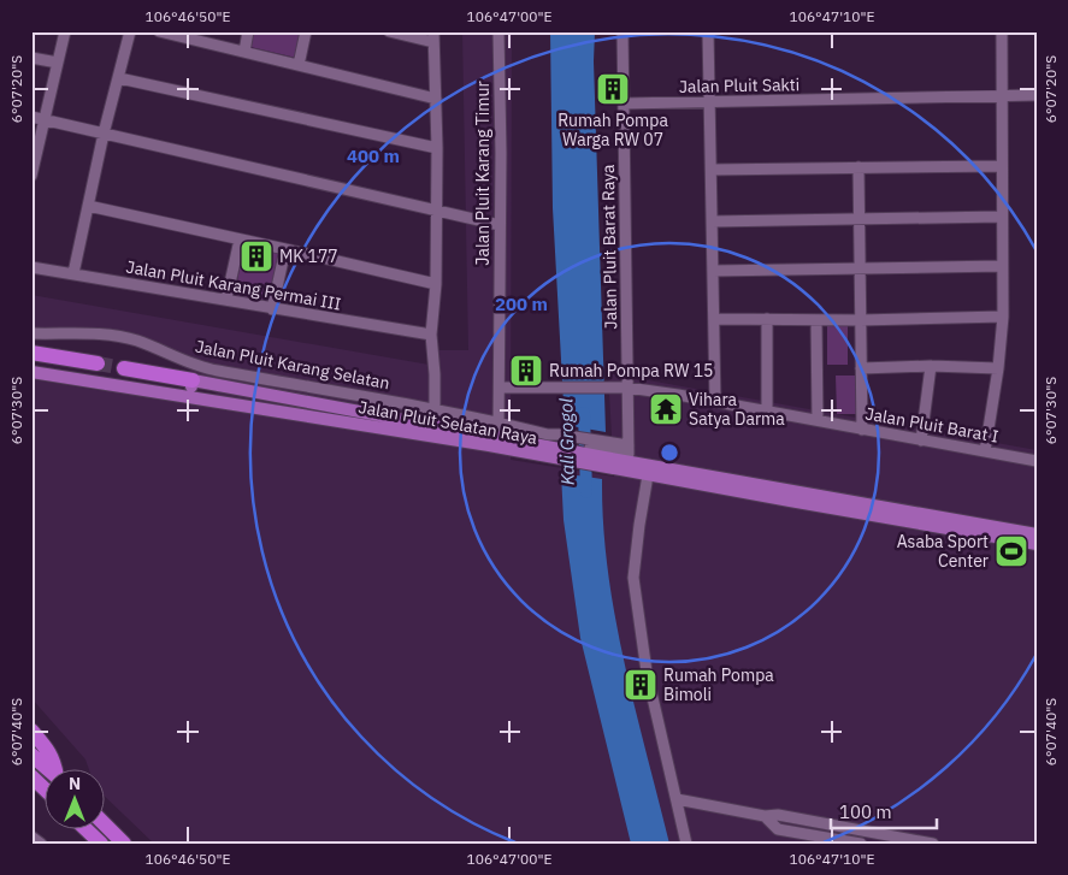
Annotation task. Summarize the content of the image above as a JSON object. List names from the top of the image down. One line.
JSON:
{"streets":{"main road":["Jalan Pluit Selatan Raya"],"street":["Jalan Pluit Sakti","Jalan Pluit Karang Timur","Jalan Pluit Barat Raya","Jalan Pluit Karang Permai III","Jalan Pluit Karang Selatan","Jalan Pluit Barat I"]},"crossings":[["Jalan Pluit Sakti","Jalan Pluit Barat Raya"],["Jalan Pluit Karang Timur","Jalan Pluit Karang Selatan"],["Jalan Pluit Karang Timur","Jalan Pluit Selatan Raya"],["Jalan Pluit Karang Timur","Jalan Pluit Barat I"],["Jalan Pluit Barat Raya","Jalan Pluit Selatan Raya"],["Jalan Pluit Barat Raya","Jalan Pluit Barat I"],["Jalan Pluit Karang Selatan","Jalan Pluit Selatan Raya"]],"water":["Kali Grogol"],"places":{"building":["Rumah Pompa Warga RW 07","MK 177","Rumah Pompa RW 15","Rumah Pompa Bimoli"],"temple":["Vihara Satya Darma"],"sports":["Asaba Sport Center"]},"scale_bar":"100 m","north":"top","coordinates":["106°46'50\"E","106°47'00\"E","106°47'10\"E","6°07'20\"S","6°07'30\"S","6°07'40\"S"],"rings":["400 m","200 m"]}
